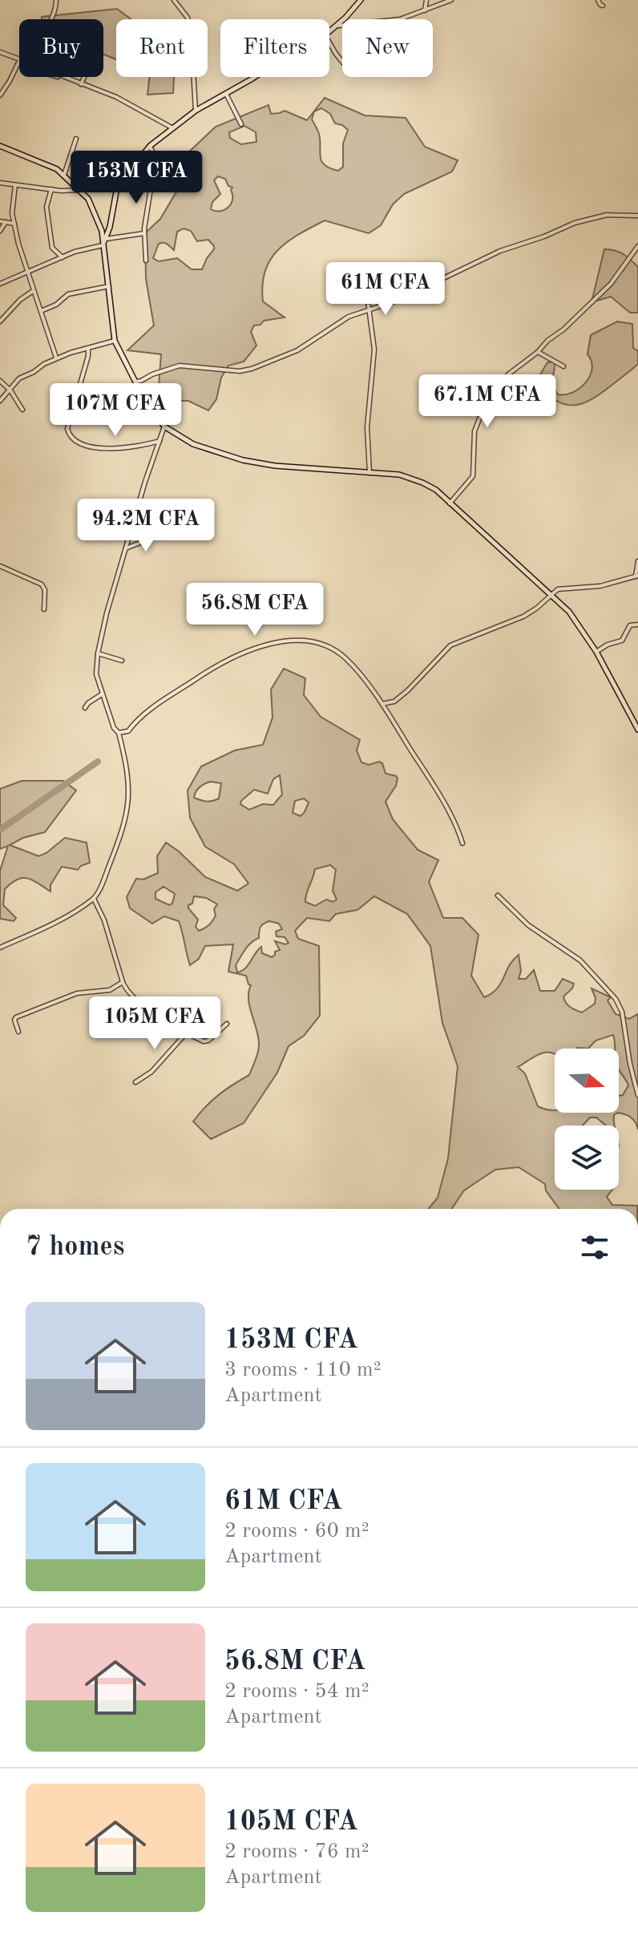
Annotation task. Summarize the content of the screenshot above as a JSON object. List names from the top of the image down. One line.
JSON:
{"north":"right","page":{"chip":["Buy","Rent","Filters","New"],"price":["153M CFA","61M CFA","67.1M CFA","107M CFA","94.2M CFA","56.8M CFA","105M CFA"],"heading":"7 homes","list":[{"name":"153M CFA","note":"3 rooms · 110 m² · Apartment"},{"name":"61M CFA","note":"2 rooms · 60 m² · Apartment"},{"name":"56.8M CFA","note":"2 rooms · 54 m² · Apartment"},{"name":"105M CFA","note":"2 rooms · 76 m² · Apartment"}]}}
